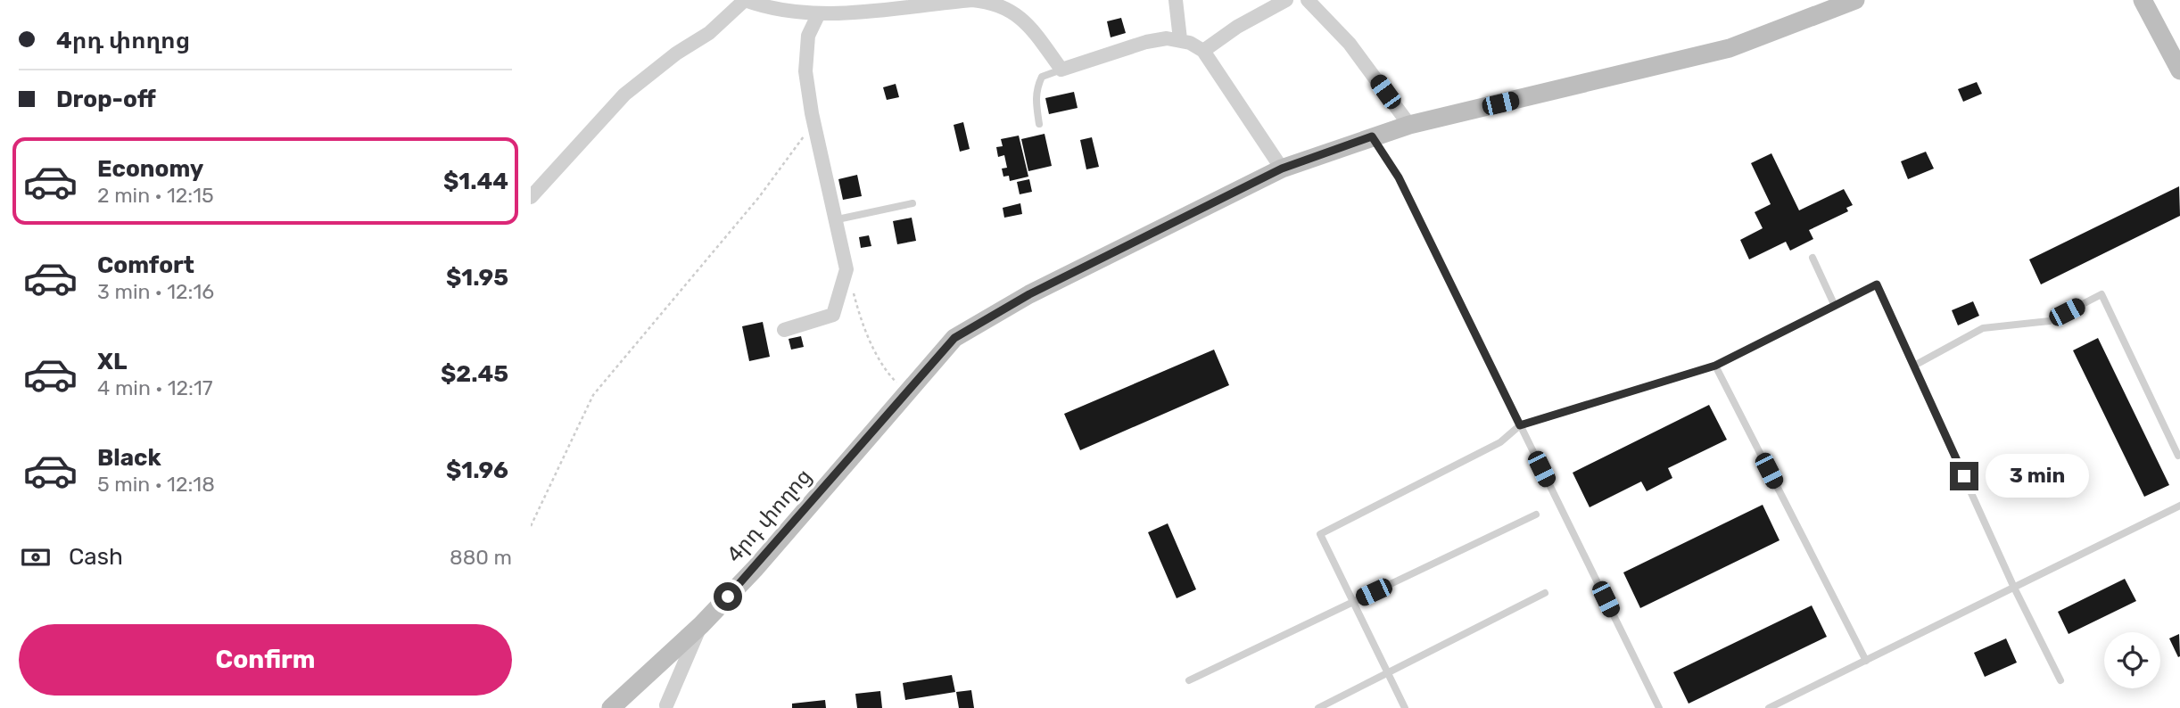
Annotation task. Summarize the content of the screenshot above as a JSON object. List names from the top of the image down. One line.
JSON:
{"streets":{"street":["4րդ փողոց"]},"page":{"banner":["4րդ փողոց","Drop-off"],"list":[{"name":"Economy","note":"2 min · 12:15","value":"$1.44"},{"name":"Comfort","note":"3 min · 12:16","value":"$1.95"},{"name":"XL","note":"4 min · 12:17","value":"$2.45"},{"name":"Black","note":"5 min · 12:18","value":"$1.96"}],"bubble":"3 min","pay":["Cash","880 m"],"buttons":"Confirm"}}
